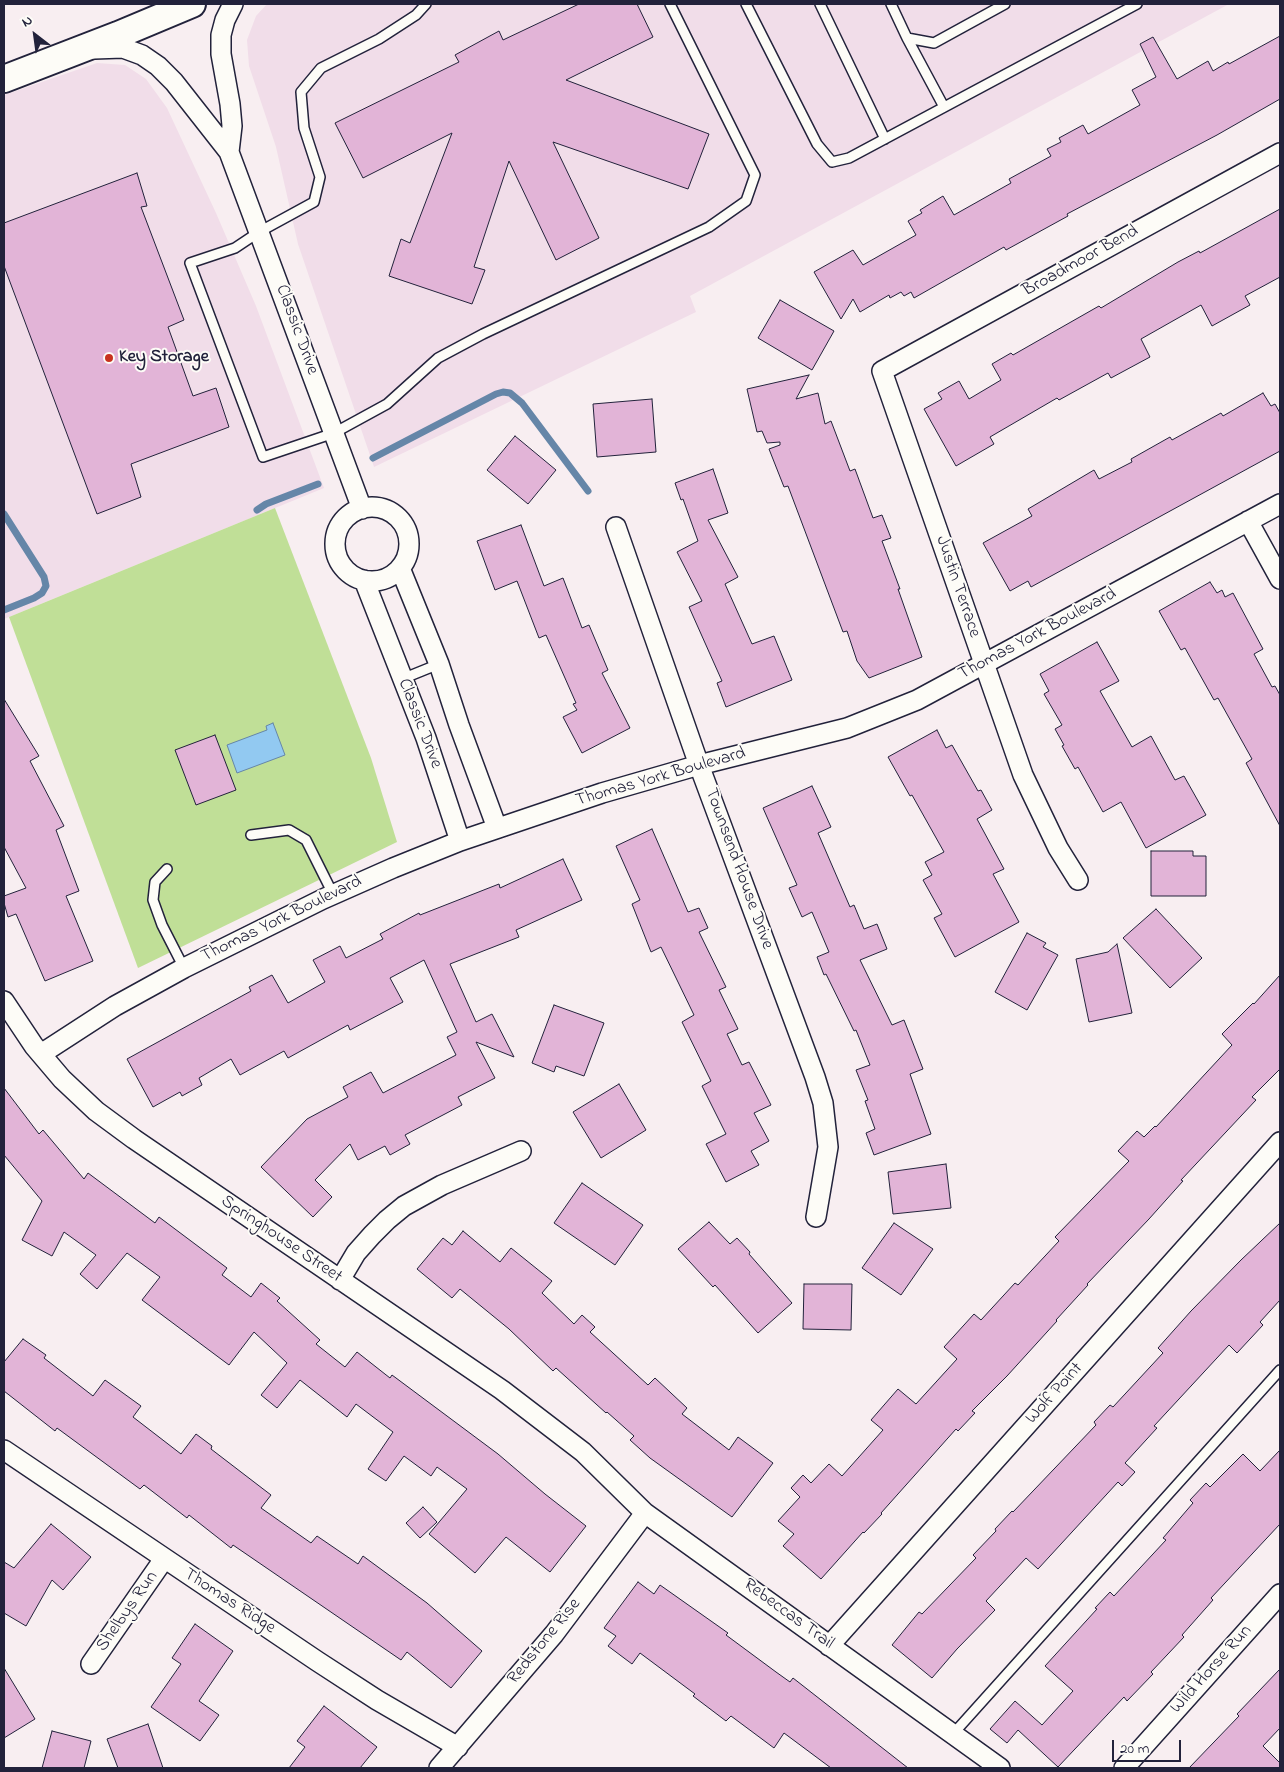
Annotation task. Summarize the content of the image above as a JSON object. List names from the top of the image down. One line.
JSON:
{"streets":{"street":["Broadmoor Bend","Classic Drive","Justin Terrace","Thomas York Boulevard","Townsend House Drive","Springhouse Street","Wolf Point","Thomas Ridge","Shelbys Run","Rebeccas Trail","Redstone Rise","Wild Horse Run"]},"crossings":[["Broadmoor Bend","Justin Terrace"],["Classic Drive","Thomas York Boulevard"],["Justin Terrace","Thomas York Boulevard"],["Thomas York Boulevard","Townsend House Drive"],["Thomas York Boulevard","Springhouse Street"],["Springhouse Street","Rebeccas Trail"],["Wolf Point","Rebeccas Trail"],["Thomas Ridge","Shelbys Run"],["Thomas Ridge","Redstone Rise"],["Rebeccas Trail","Redstone Rise"]],"places":["Key Storage"],"scale_bar":"20 m","north":"top left"}
